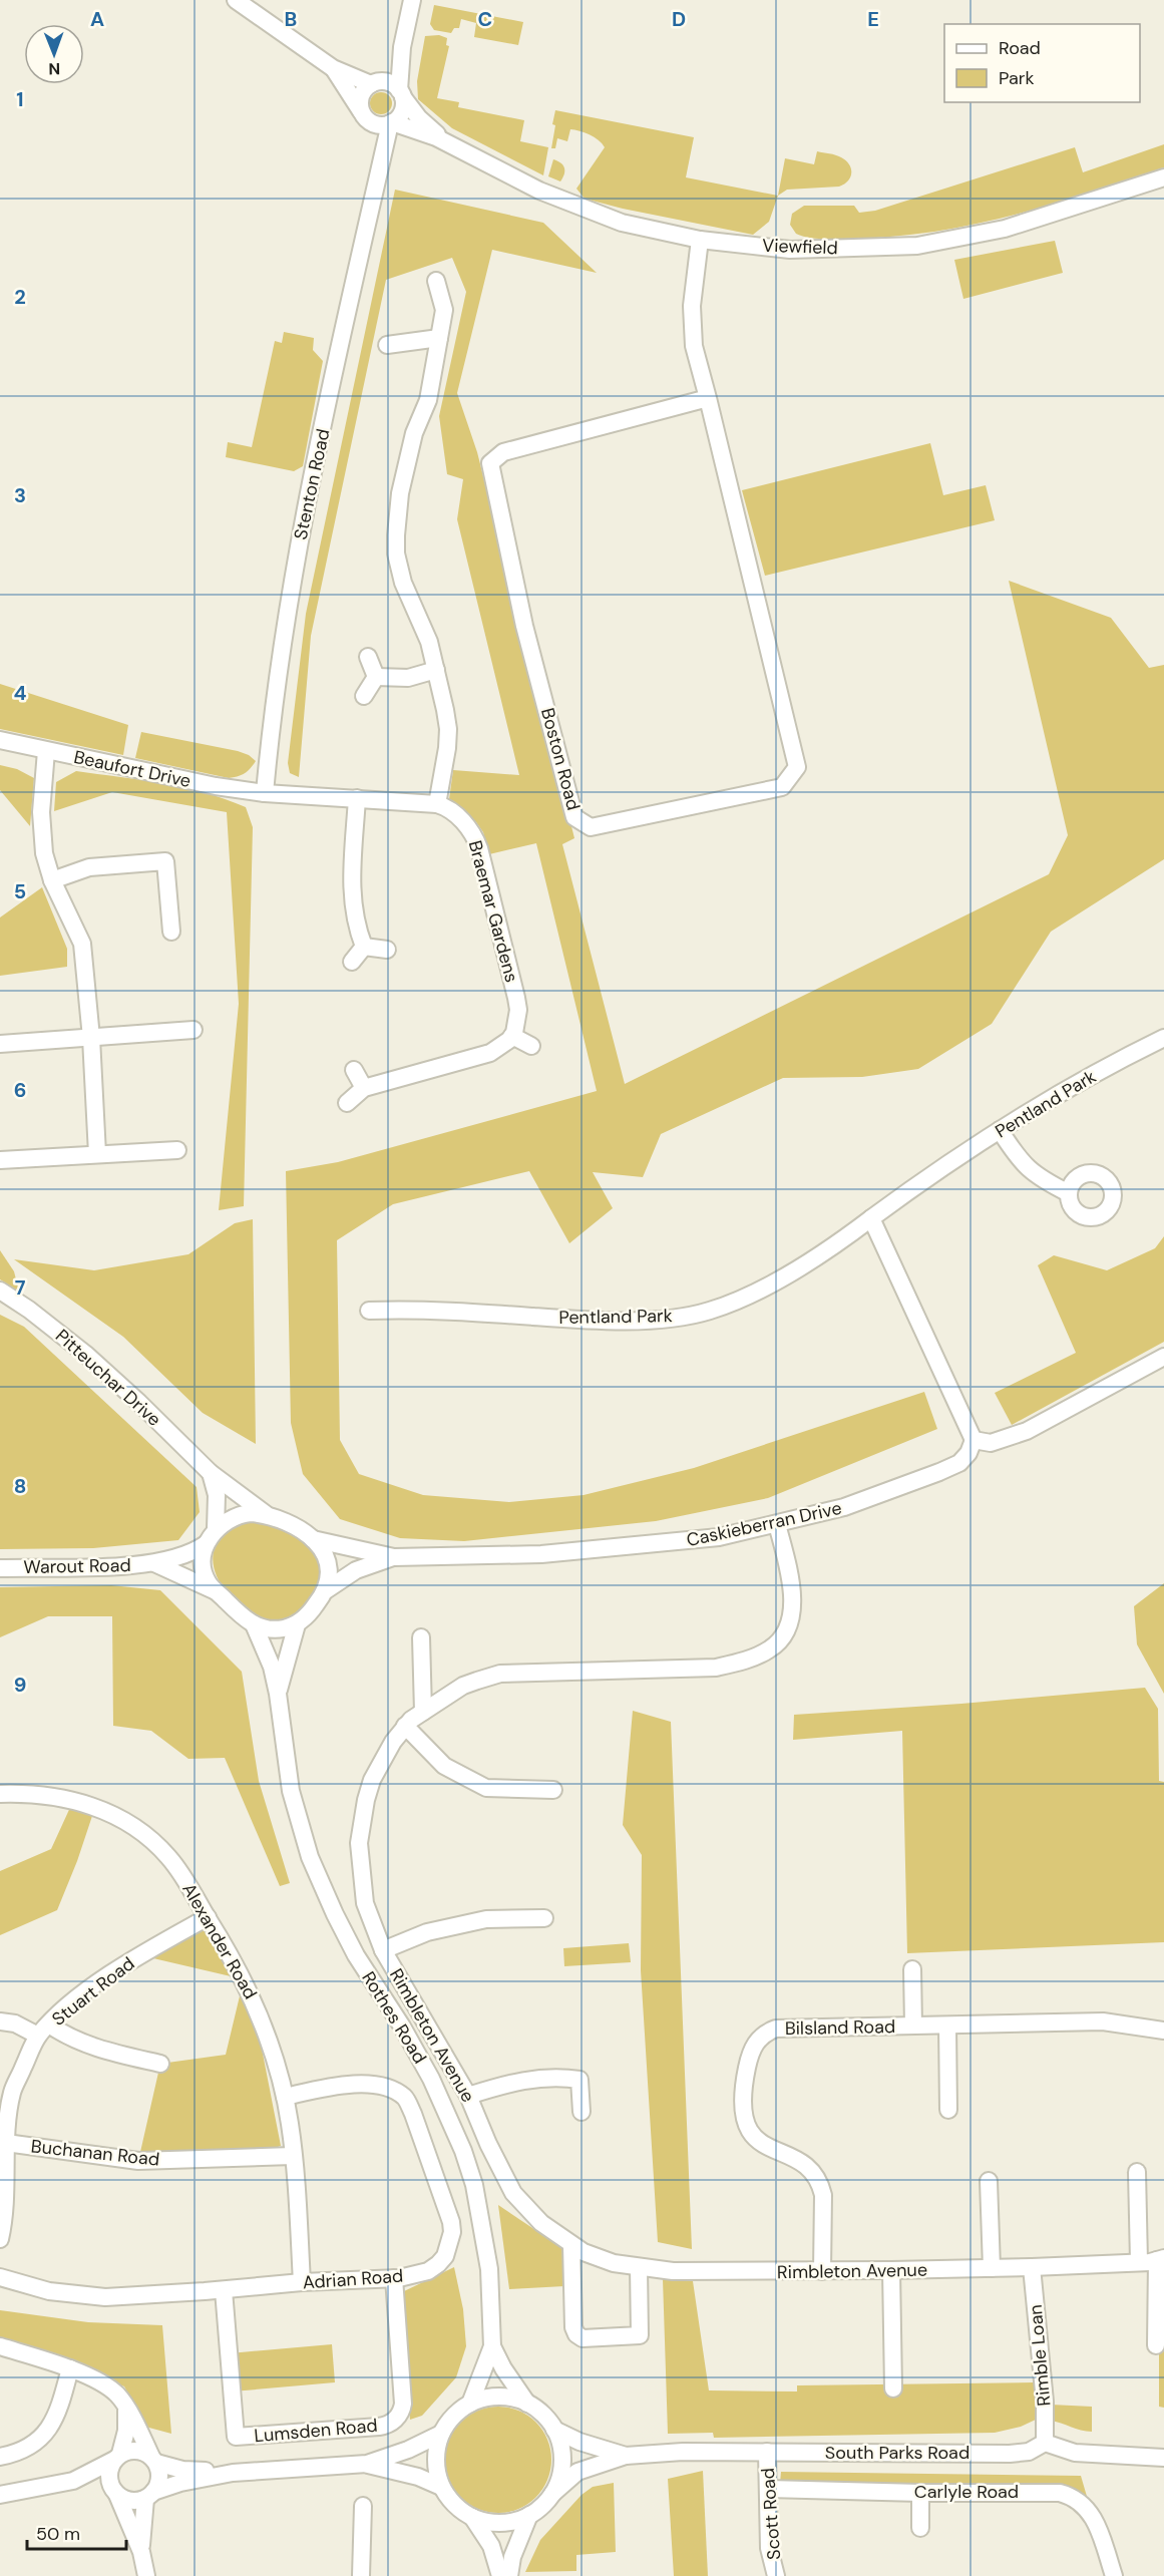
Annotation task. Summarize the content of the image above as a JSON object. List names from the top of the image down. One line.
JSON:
{"streets":{"street":["Viewfield","Stenton Road","Boston Road","Beaufort Drive","Braemar Gardens","Pentland Park","Pitteuchar Drive","Caskieberran Drive","Warout Road","Alexander Road","Stuart Road","Rothes Road","Bilsland Road","Rimbleton Avenue","Buchanan Road","Adrian Road","Rimble Loan","Lumsden Road","South Parks Road","Carlyle Road","Scott Road"]},"crossings":[["Viewfield","Stenton Road"],["Viewfield","Boston Road"],["Stenton Road","Beaufort Drive"],["Stenton Road","Braemar Gardens"],["Beaufort Drive","Braemar Gardens"],["Pitteuchar Drive","Caskieberran Drive"],["Pitteuchar Drive","Rothes Road"],["Caskieberran Drive","Rothes Road"],["Caskieberran Drive","Rimbleton Avenue"],["Alexander Road","Stuart Road"],["Alexander Road","Buchanan Road"],["Alexander Road","Adrian Road"],["Stuart Road","Buchanan Road"],["Rothes Road","South Parks Road"],["Bilsland Road","Rimbleton Avenue"],["Rimbleton Avenue","Rimble Loan"],["Adrian Road","Lumsden Road"],["Rimble Loan","South Parks Road"],["South Parks Road","Scott Road"],["Carlyle Road","Scott Road"]],"legend":["Road","Park"],"scale_bar":"50 m","north":"bottom","grid":{"columns":["A","B","C","D","E"],"rows":["1","2","3","4","5","6","7","8","9"]}}
